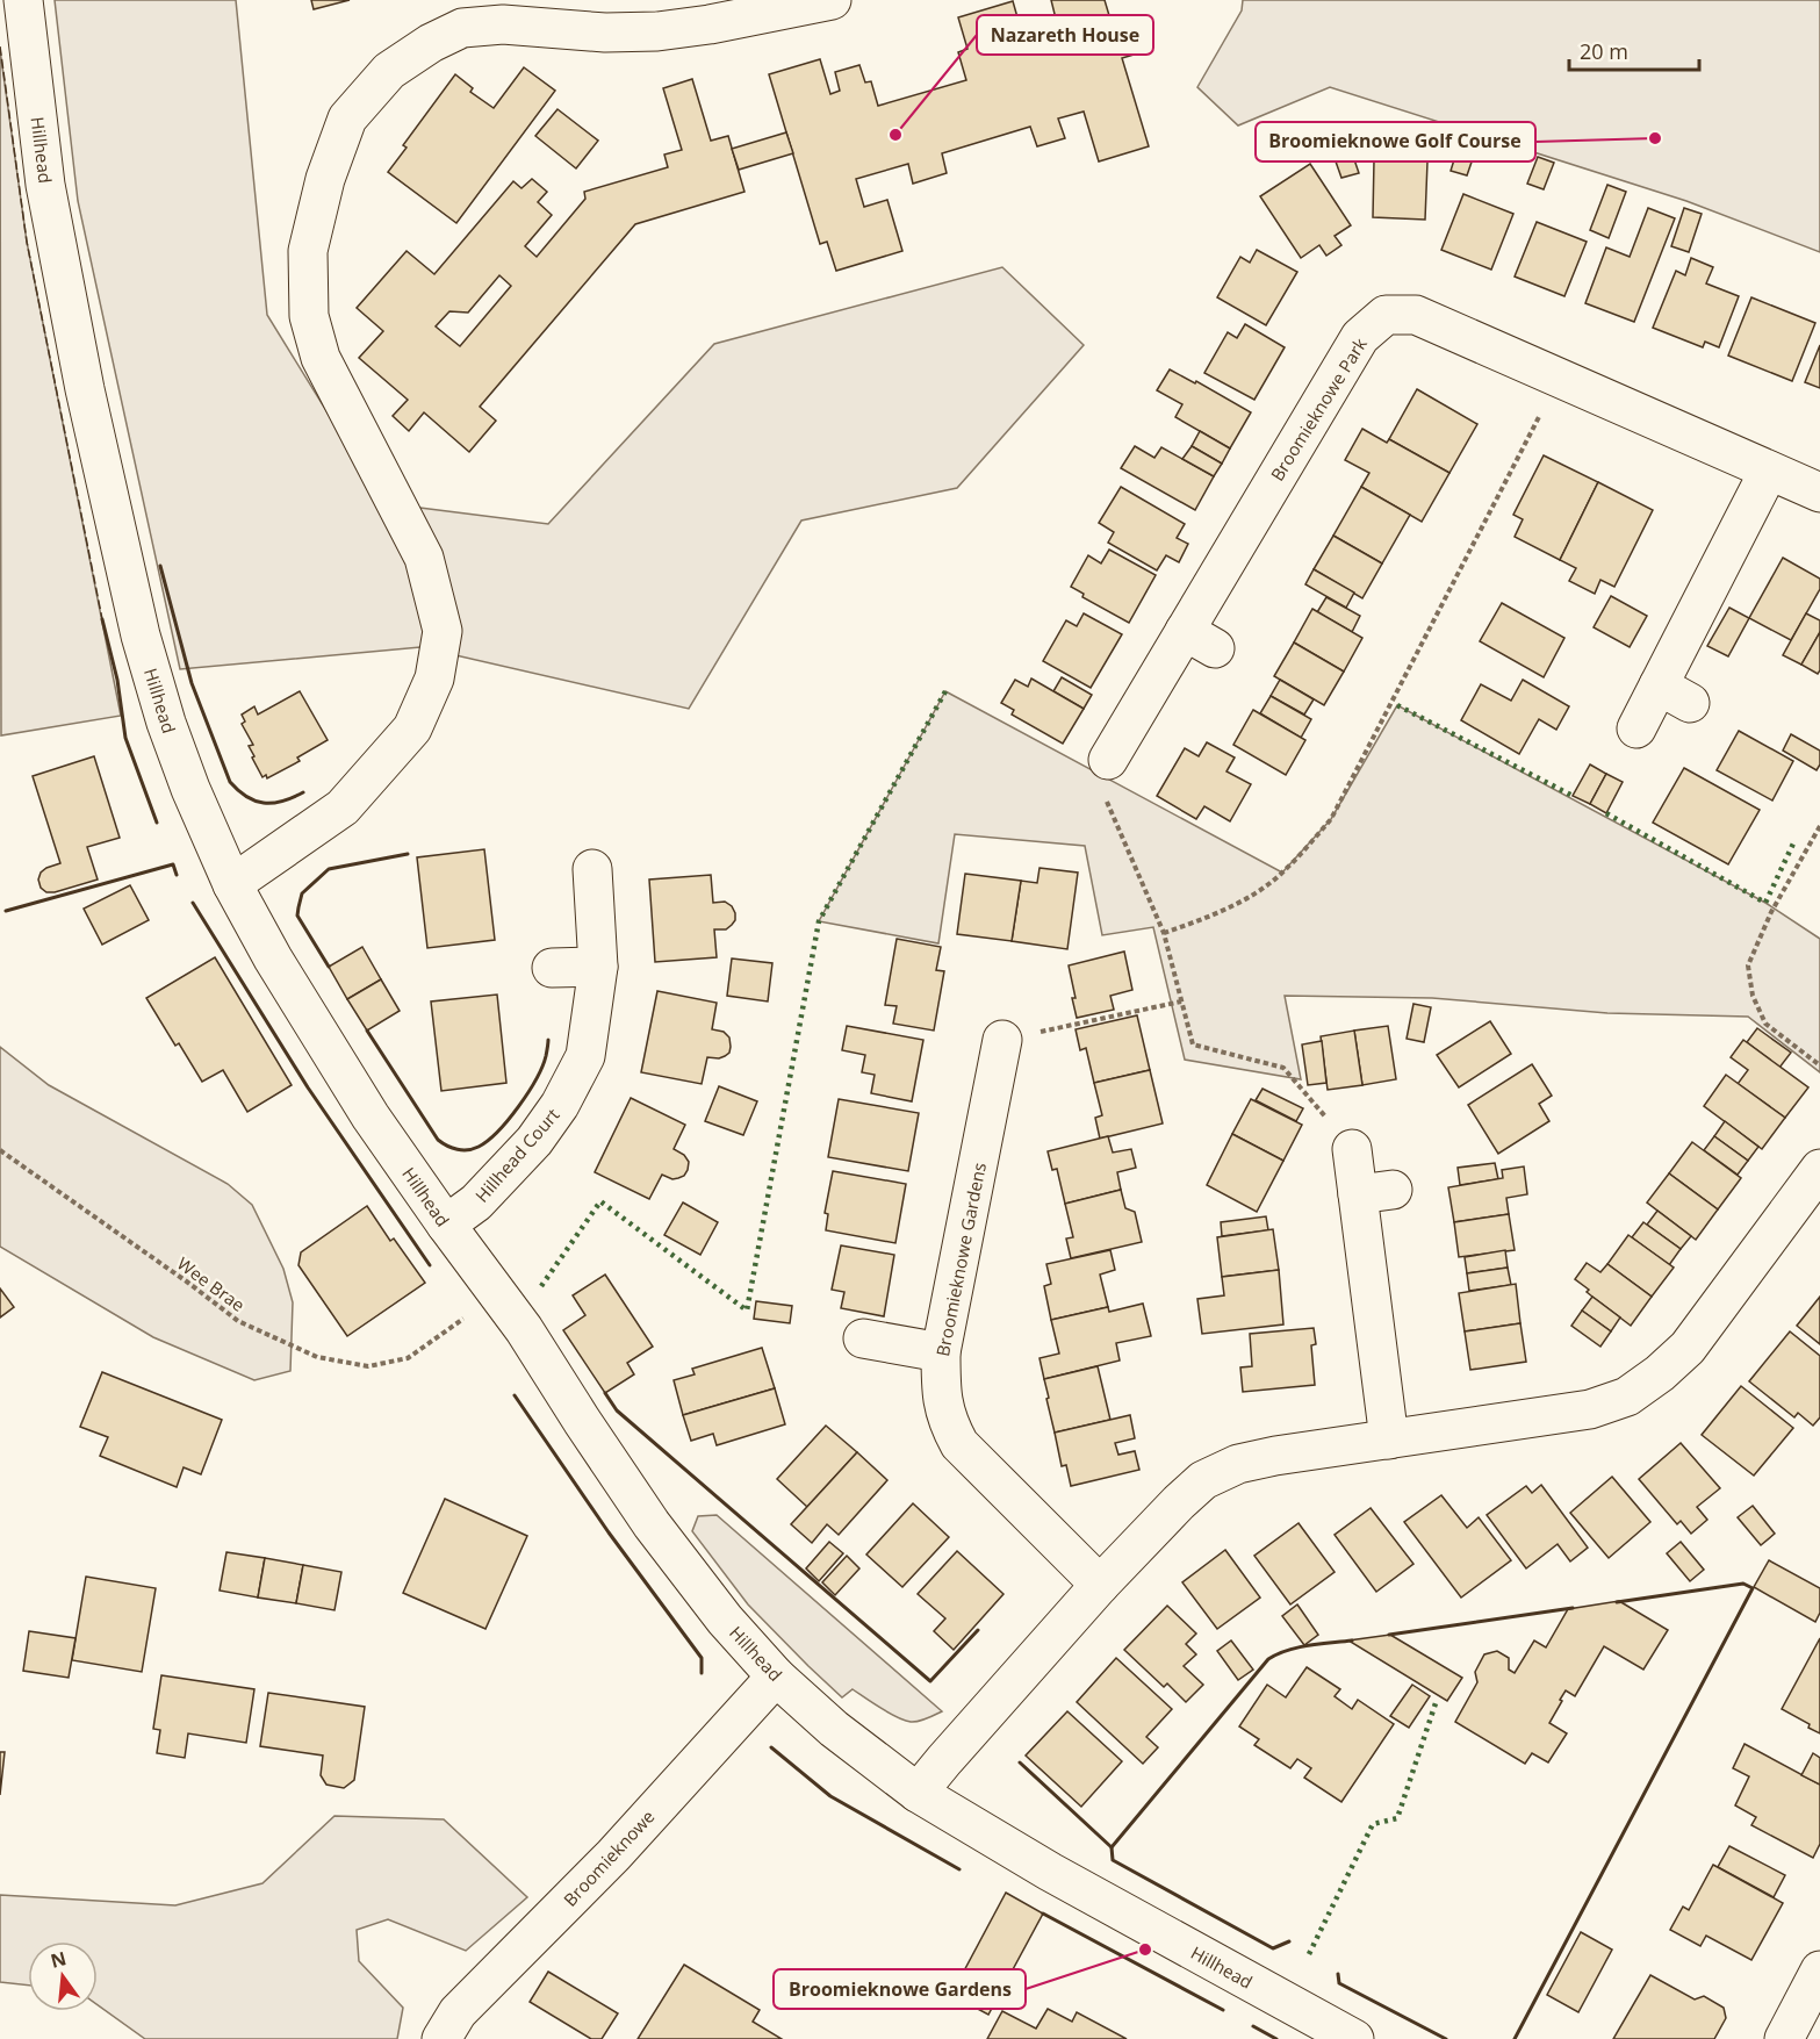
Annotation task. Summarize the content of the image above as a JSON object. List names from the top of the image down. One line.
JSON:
{"streets":{"street":["Hillhead","Broomieknowe Park","Hillhead Court","Broomieknowe Gardens","Broomieknowe"],"path":["Wee Brae"]},"crossings":[["Hillhead","Hillhead Court"],["Hillhead","Wee Brae"],["Hillhead","Broomieknowe"]],"places":["Nazareth House","Broomieknowe Golf Course","Broomieknowe Gardens"],"scale_bar":"20 m","north":"top"}
